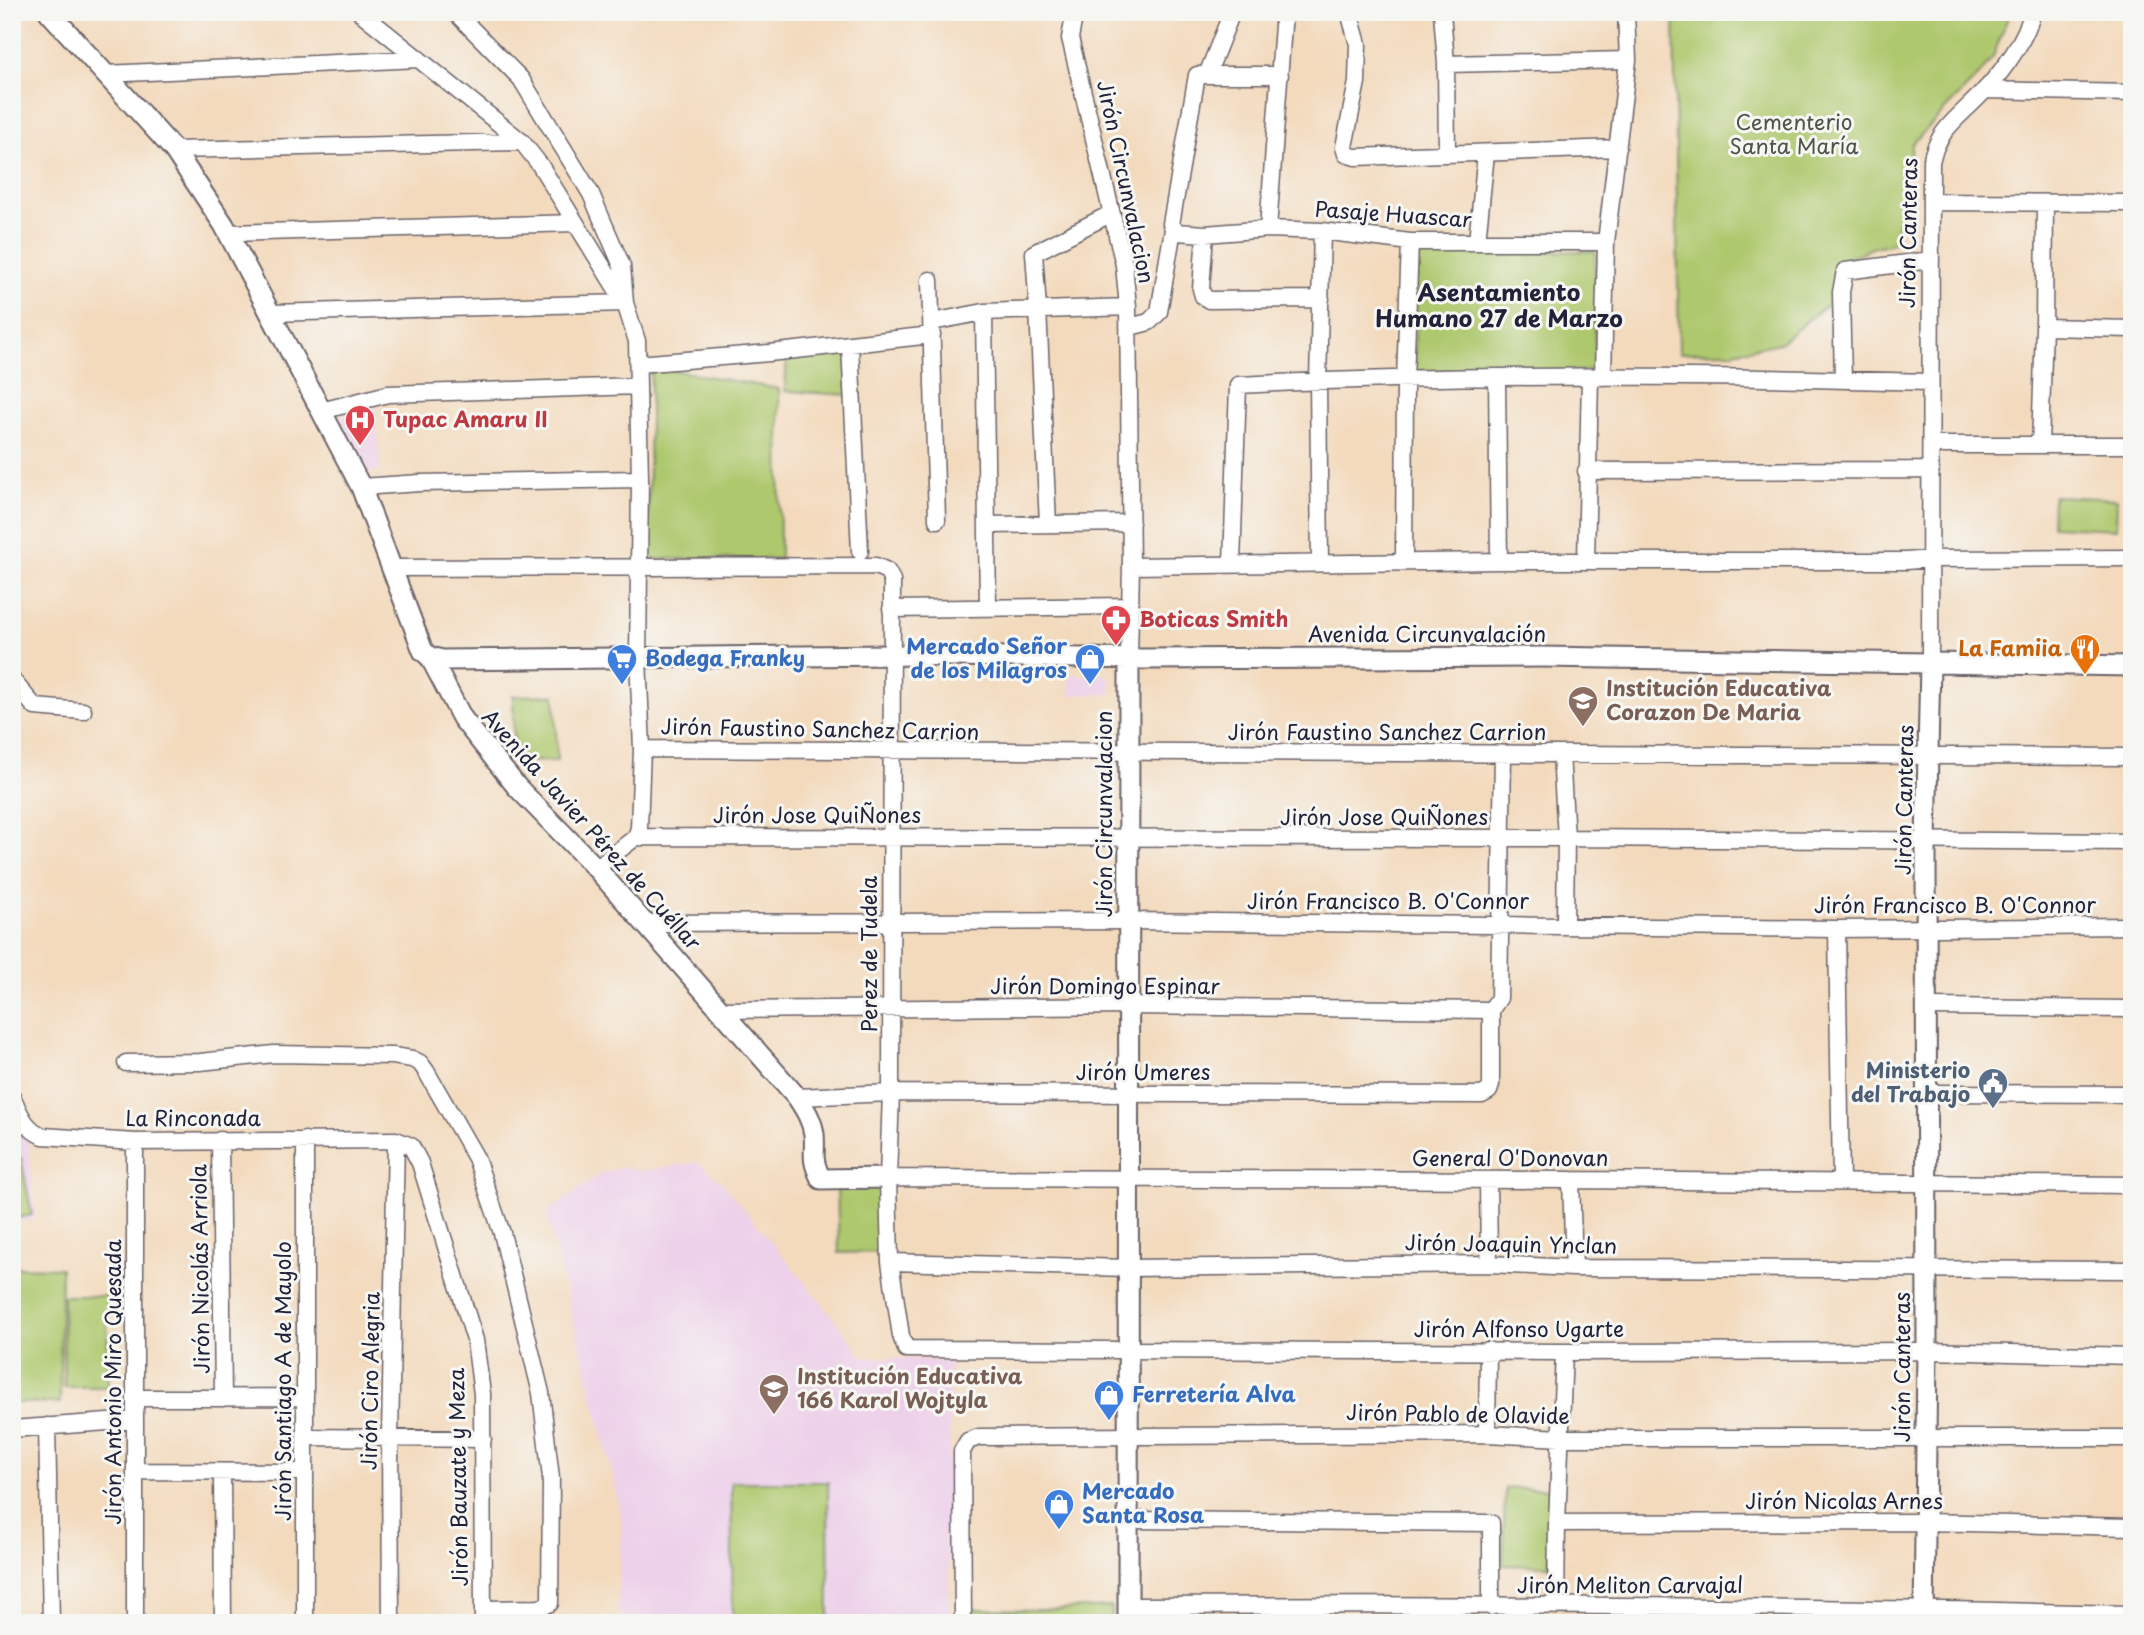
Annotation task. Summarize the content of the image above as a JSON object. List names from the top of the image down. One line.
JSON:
{"streets":{"street":["Jirón Circunvalacion","Pasaje Huascar","Jirón Canteras","Avenida Circunvalación","Jirón Faustino Sanchez Carrion","Jirón Jose QuiÑones","Avenida Javier Pérez de Cuéllar","Jirón Francisco B. O'Connor","Perez de Tudela","Jirón Domingo Espinar","Jirón Umeres","La Rinconada","General O'Donovan","Jirón Joaquin Ynclan","Jirón Nicolás Arriola","Jirón Alfonso Ugarte","Jirón Santiago A de Mayolo","Jirón Ciro Alegria","Jirón Antonio Miro Quesada","Jirón Pablo de Olavide","Jirón Bauzate y Meza","Jirón Nicolas Arnes","Jirón Meliton Carvajal"]},"crossings":[["Jirón Circunvalacion","Avenida Circunvalación"],["Jirón Circunvalacion","Jirón Faustino Sanchez Carrion"],["Jirón Circunvalacion","Jirón Jose QuiÑones"],["Jirón Circunvalacion","Jirón Francisco B. O'Connor"],["Jirón Circunvalacion","Jirón Domingo Espinar"],["Jirón Circunvalacion","Jirón Umeres"],["Jirón Circunvalacion","General O'Donovan"],["Jirón Circunvalacion","Jirón Joaquin Ynclan"],["Jirón Circunvalacion","Jirón Alfonso Ugarte"],["Jirón Circunvalacion","Jirón Pablo de Olavide"],["Jirón Circunvalacion","Jirón Meliton Carvajal"],["Jirón Canteras","Avenida Circunvalación"],["Jirón Canteras","Jirón Faustino Sanchez Carrion"],["Jirón Canteras","Jirón Jose QuiÑones"],["Jirón Canteras","Jirón Francisco B. O'Connor"],["Jirón Canteras","General O'Donovan"],["Jirón Canteras","Jirón Joaquin Ynclan"],["Jirón Canteras","Jirón Alfonso Ugarte"],["Jirón Canteras","Jirón Pablo de Olavide"],["Jirón Canteras","Jirón Nicolas Arnes"],["Jirón Canteras","Jirón Meliton Carvajal"],["Avenida Circunvalación","Avenida Javier Pérez de Cuéllar"],["Avenida Circunvalación","Perez de Tudela"],["Jirón Faustino Sanchez Carrion","Perez de Tudela"],["Jirón Jose QuiÑones","Perez de Tudela"],["Avenida Javier Pérez de Cuéllar","Jirón Francisco B. O'Connor"],["Avenida Javier Pérez de Cuéllar","Perez de Tudela"],["Avenida Javier Pérez de Cuéllar","Jirón Domingo Espinar"],["Avenida Javier Pérez de Cuéllar","Jirón Umeres"],["Avenida Javier Pérez de Cuéllar","General O'Donovan"],["Jirón Francisco B. O'Connor","Perez de Tudela"],["Perez de Tudela","Jirón Domingo Espinar"],["Perez de Tudela","Jirón Umeres"],["Perez de Tudela","General O'Donovan"],["Perez de Tudela","Jirón Joaquin Ynclan"],["Perez de Tudela","Jirón Alfonso Ugarte"],["Jirón Domingo Espinar","Jirón Umeres"],["La Rinconada","Jirón Nicolás Arriola"],["La Rinconada","Jirón Santiago A de Mayolo"],["La Rinconada","Jirón Ciro Alegria"],["La Rinconada","Jirón Antonio Miro Quesada"],["La Rinconada","Jirón Bauzate y Meza"],["Jirón Ciro Alegria","Jirón Bauzate y Meza"]],"districts":["Asentamiento Humano 27 de Marzo"],"parks":["Cementerio Santa María"],"places":{"hospital":["Tupac Amaru II"],"pharmacy":["Boticas Smith"],"restaurant":["La Famiia"],"supermarket":["Bodega Franky"],"shop":["Mercado Señor de los Milagros","Ferretería Alva","Mercado Santa Rosa"],"school or university":["Institución Educativa Corazon De Maria","Institución Educativa 166 Karol Wojtyla"],"public building":["Ministerio del Trabajo"]}}
